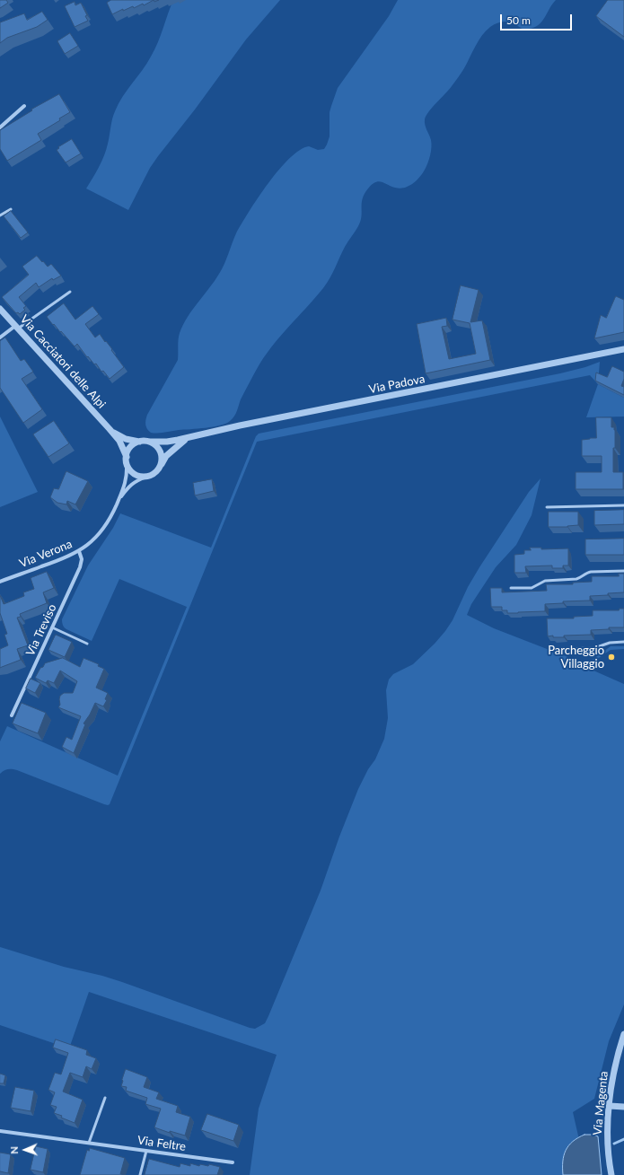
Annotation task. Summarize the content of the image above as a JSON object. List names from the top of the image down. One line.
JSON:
{"streets":{"street":["Via Cacciatori delle Alpi","Via Padova","Via Verona","Via Treviso","Via Magenta","Via Feltre"]},"crossings":[["Via Cacciatori delle Alpi","Via Padova"],["Via Cacciatori delle Alpi","Via Verona"],["Via Padova","Via Verona"],["Via Verona","Via Treviso"]],"places":["Parcheggio Villaggio"],"scale_bar":"50 m","north":"left"}
